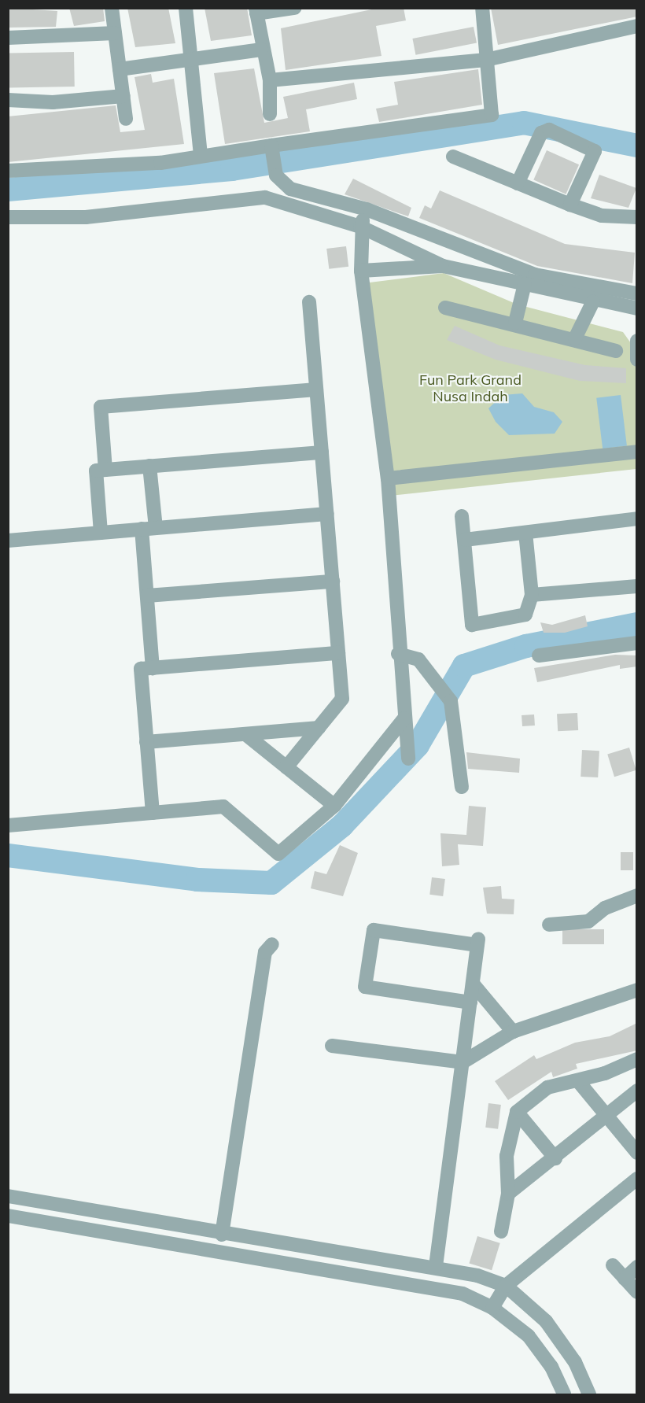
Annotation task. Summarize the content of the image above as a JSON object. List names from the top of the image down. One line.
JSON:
{"parks":["Fun Park Grand Nusa Indah"]}
